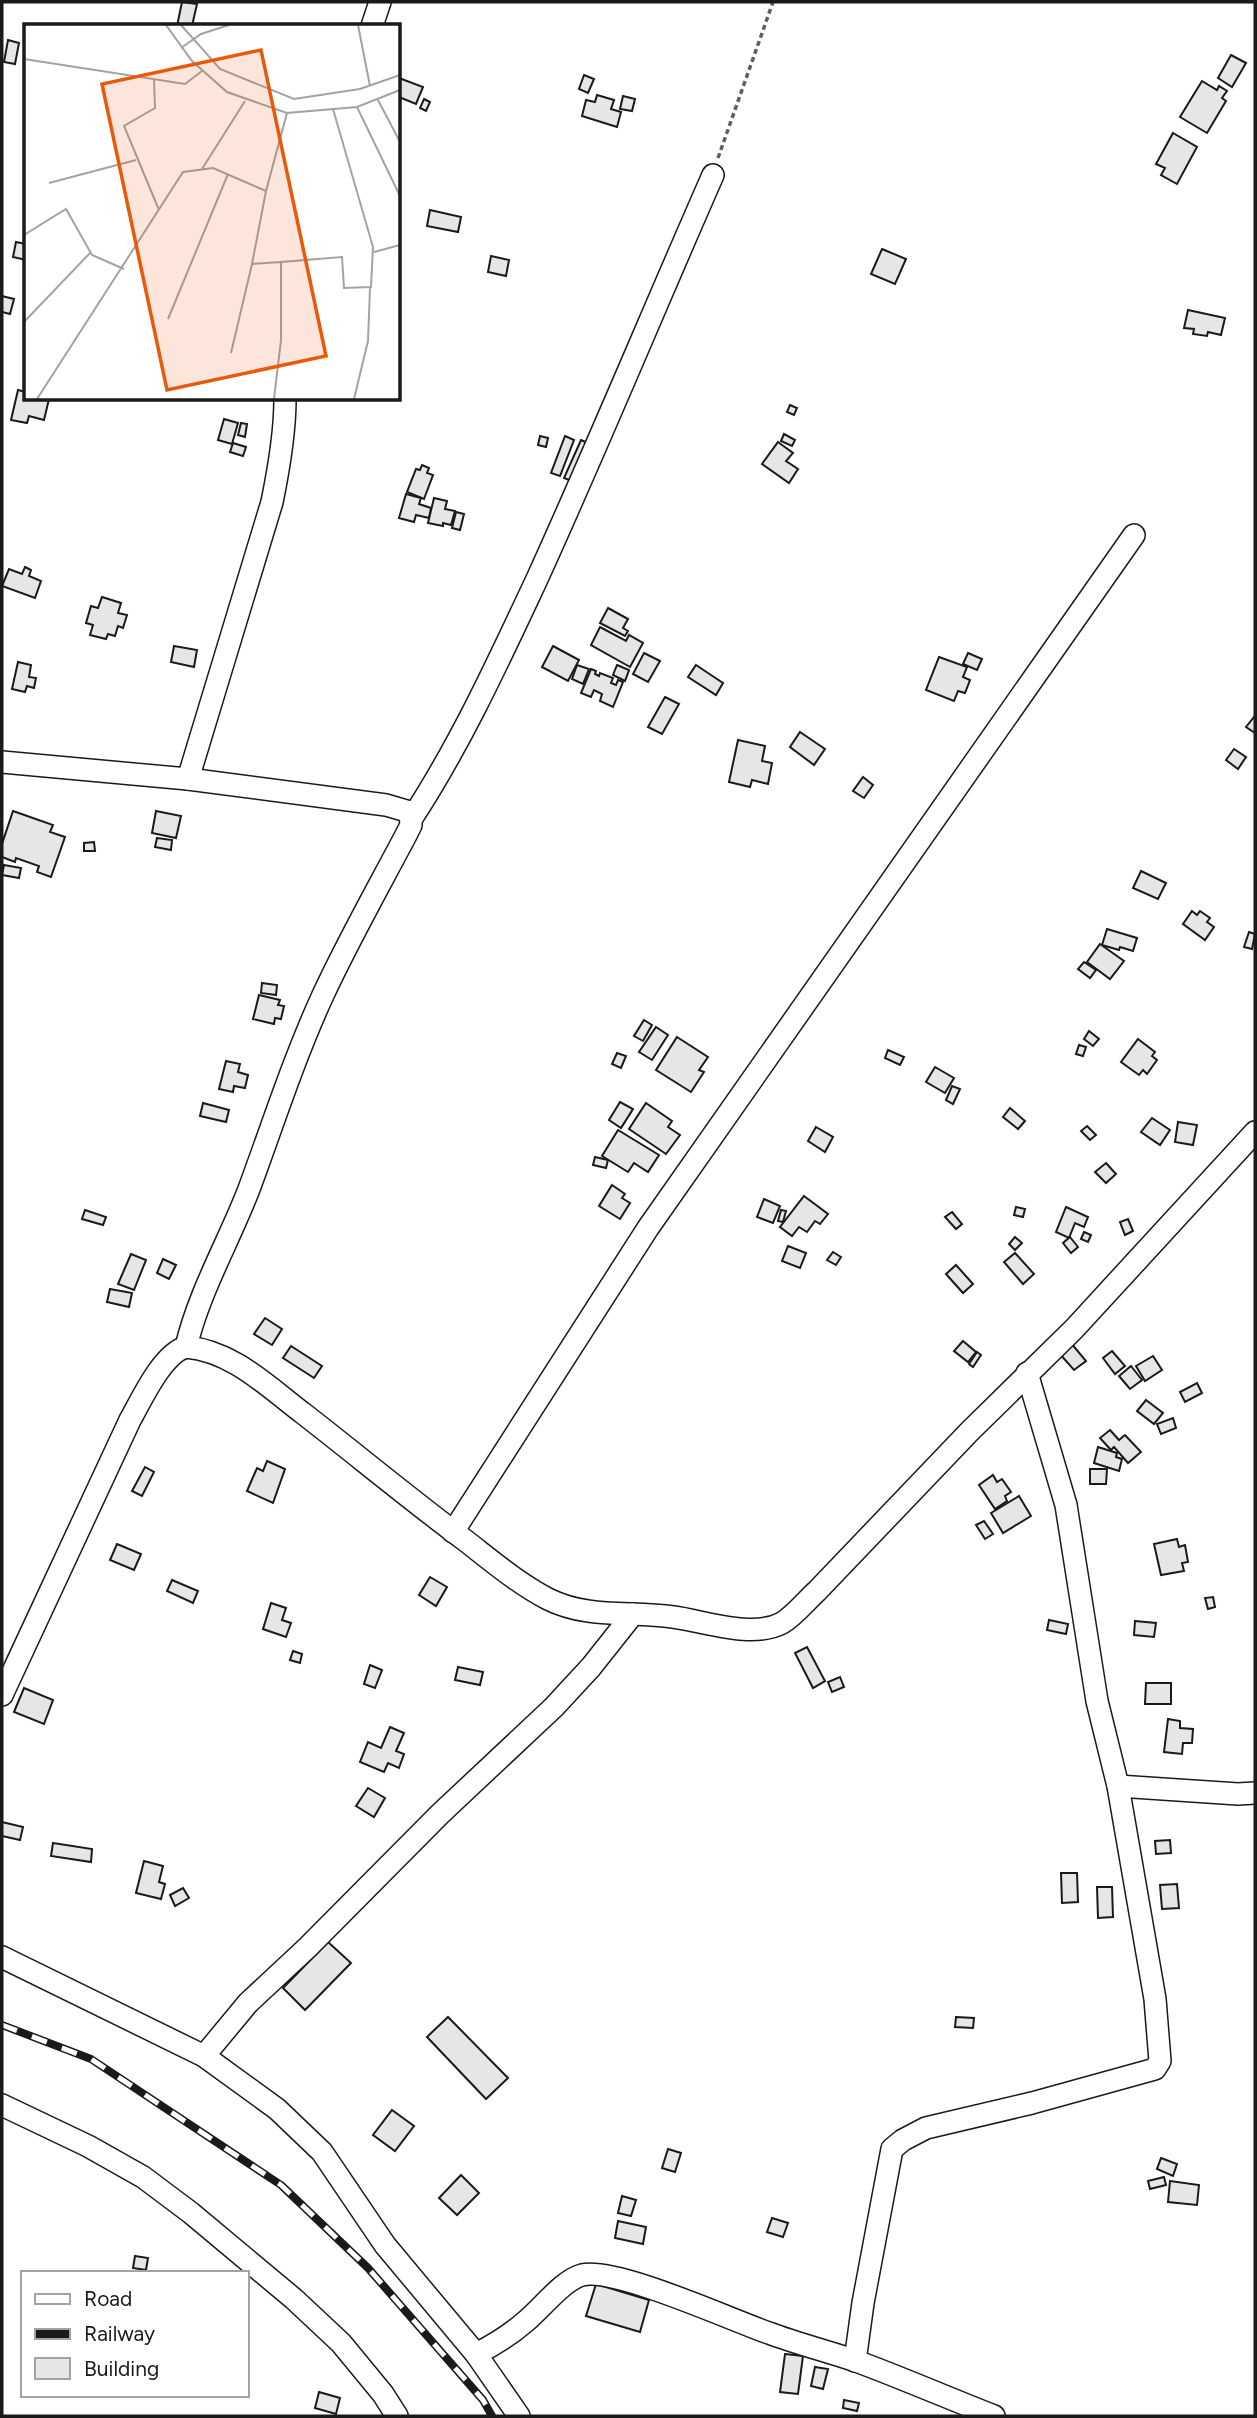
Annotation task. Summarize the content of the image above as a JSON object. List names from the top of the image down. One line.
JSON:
{"legend":["Road","Railway","Building"]}
